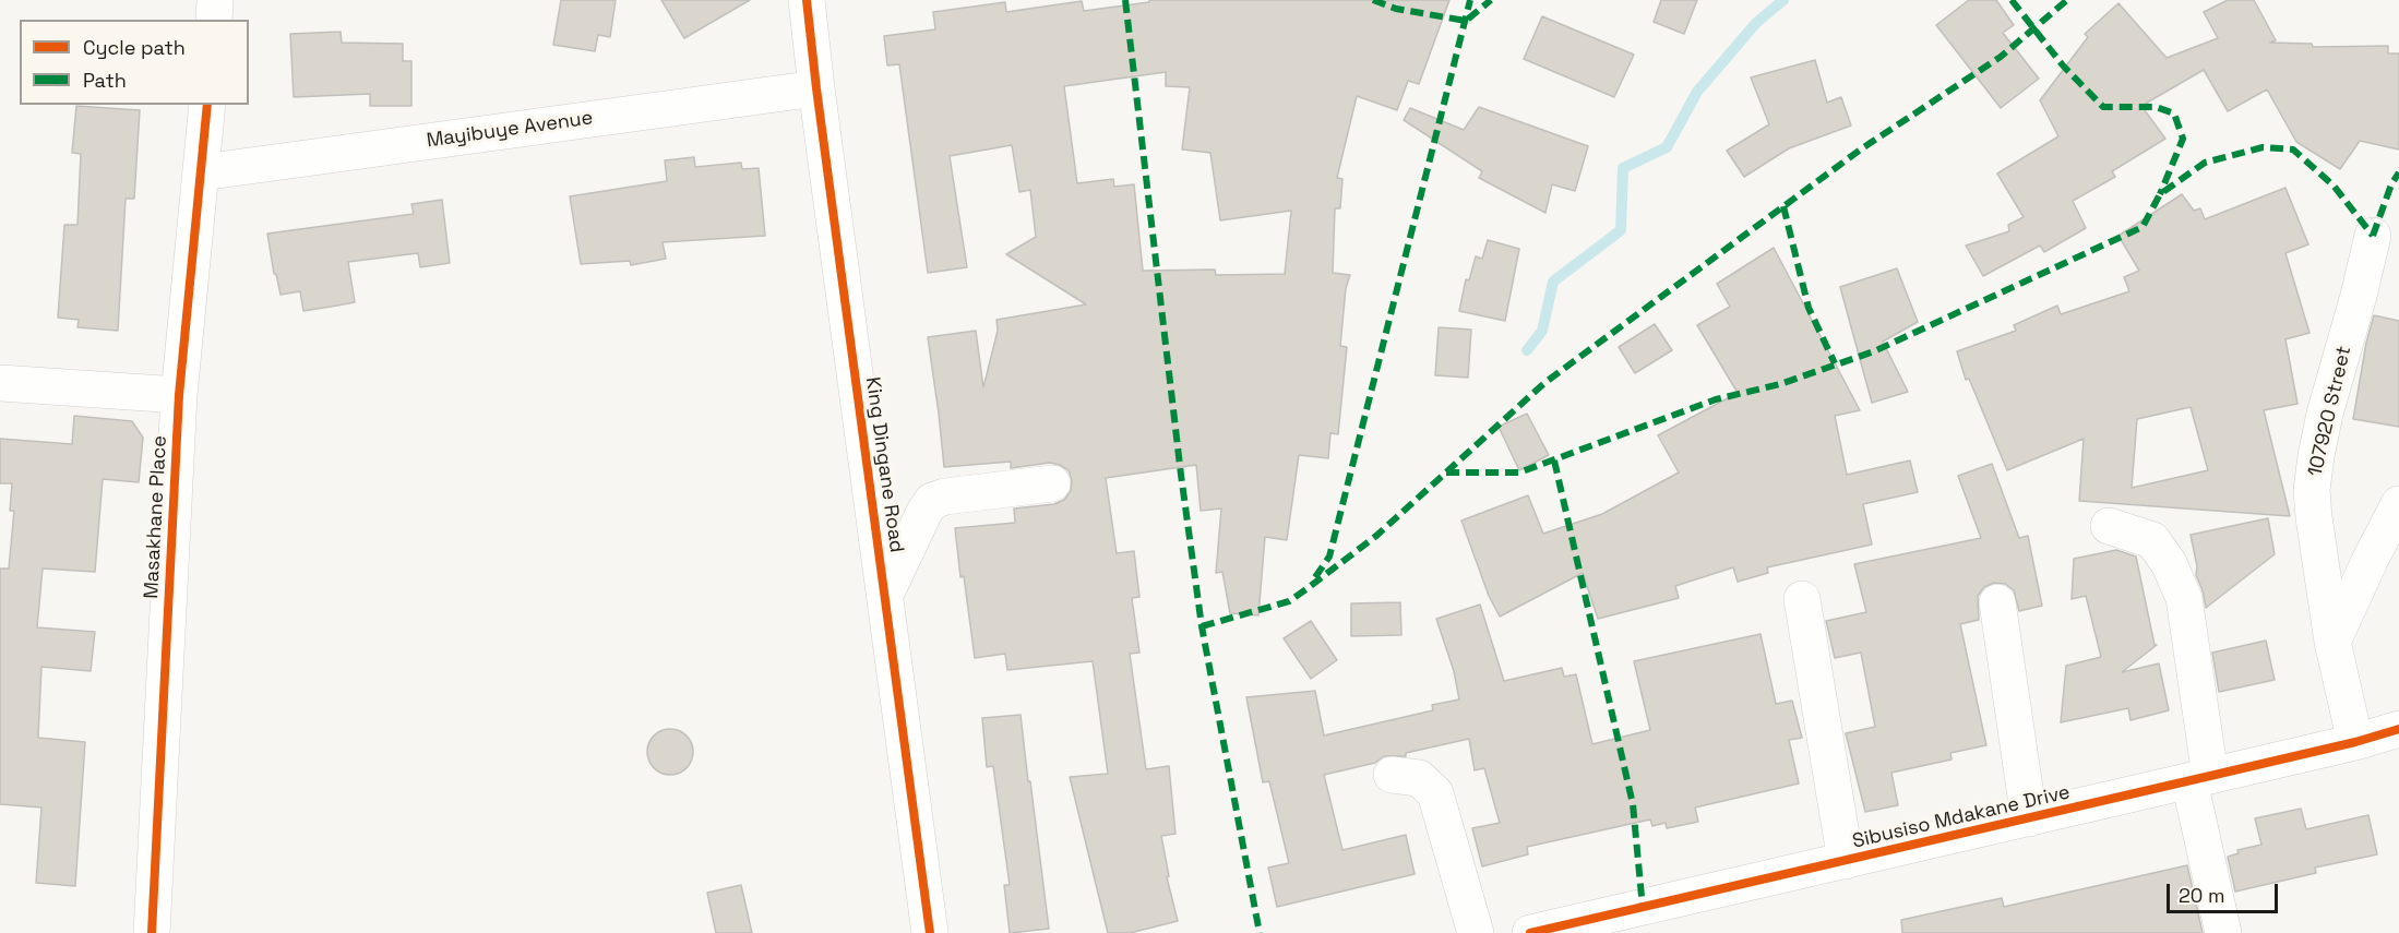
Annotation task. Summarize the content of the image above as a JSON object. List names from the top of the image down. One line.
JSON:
{"streets":{"street":["Mayibuye Avenue","107920 Street","King Dingane Road","Masakhane Place","Sibusiso Mdakane Drive"]},"crossings":[["Mayibuye Avenue","King Dingane Road"],["Mayibuye Avenue","Masakhane Place"],["107920 Street","Sibusiso Mdakane Drive"]],"legend":["Cycle path","Path"],"scale_bar":"20 m"}
